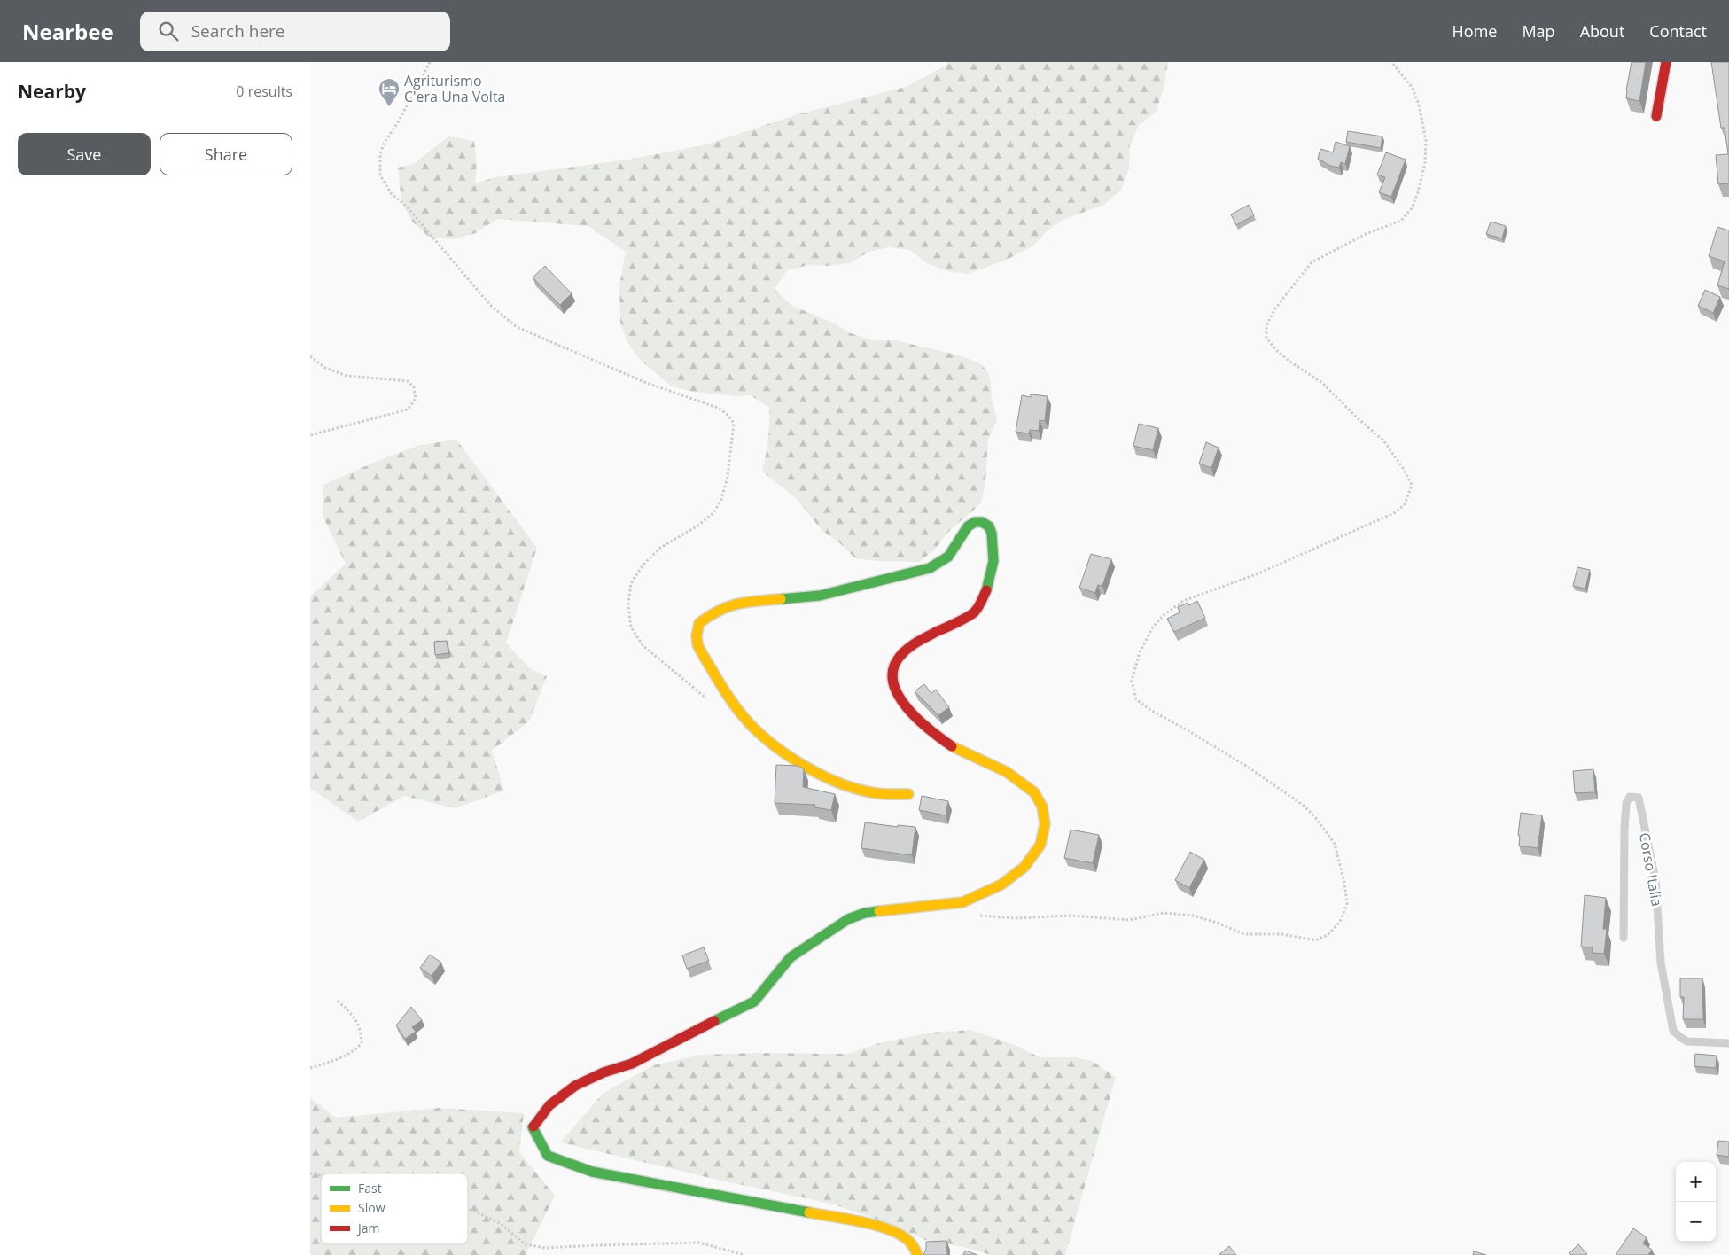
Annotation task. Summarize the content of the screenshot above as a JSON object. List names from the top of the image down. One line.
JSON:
{"streets":{"lane":["Corso Italia"]},"places":{"hotel":["Agriturismo C'era Una Volta"]},"legend":["Fast","Slow","Jam"],"page":{"header":"Nearbee","search":"Search here","nav":["Home","Map","About","Contact"],"heading":["Nearby","0 results"],"buttons":["Save","Share"],"map_buttons":["+","−"]}}
